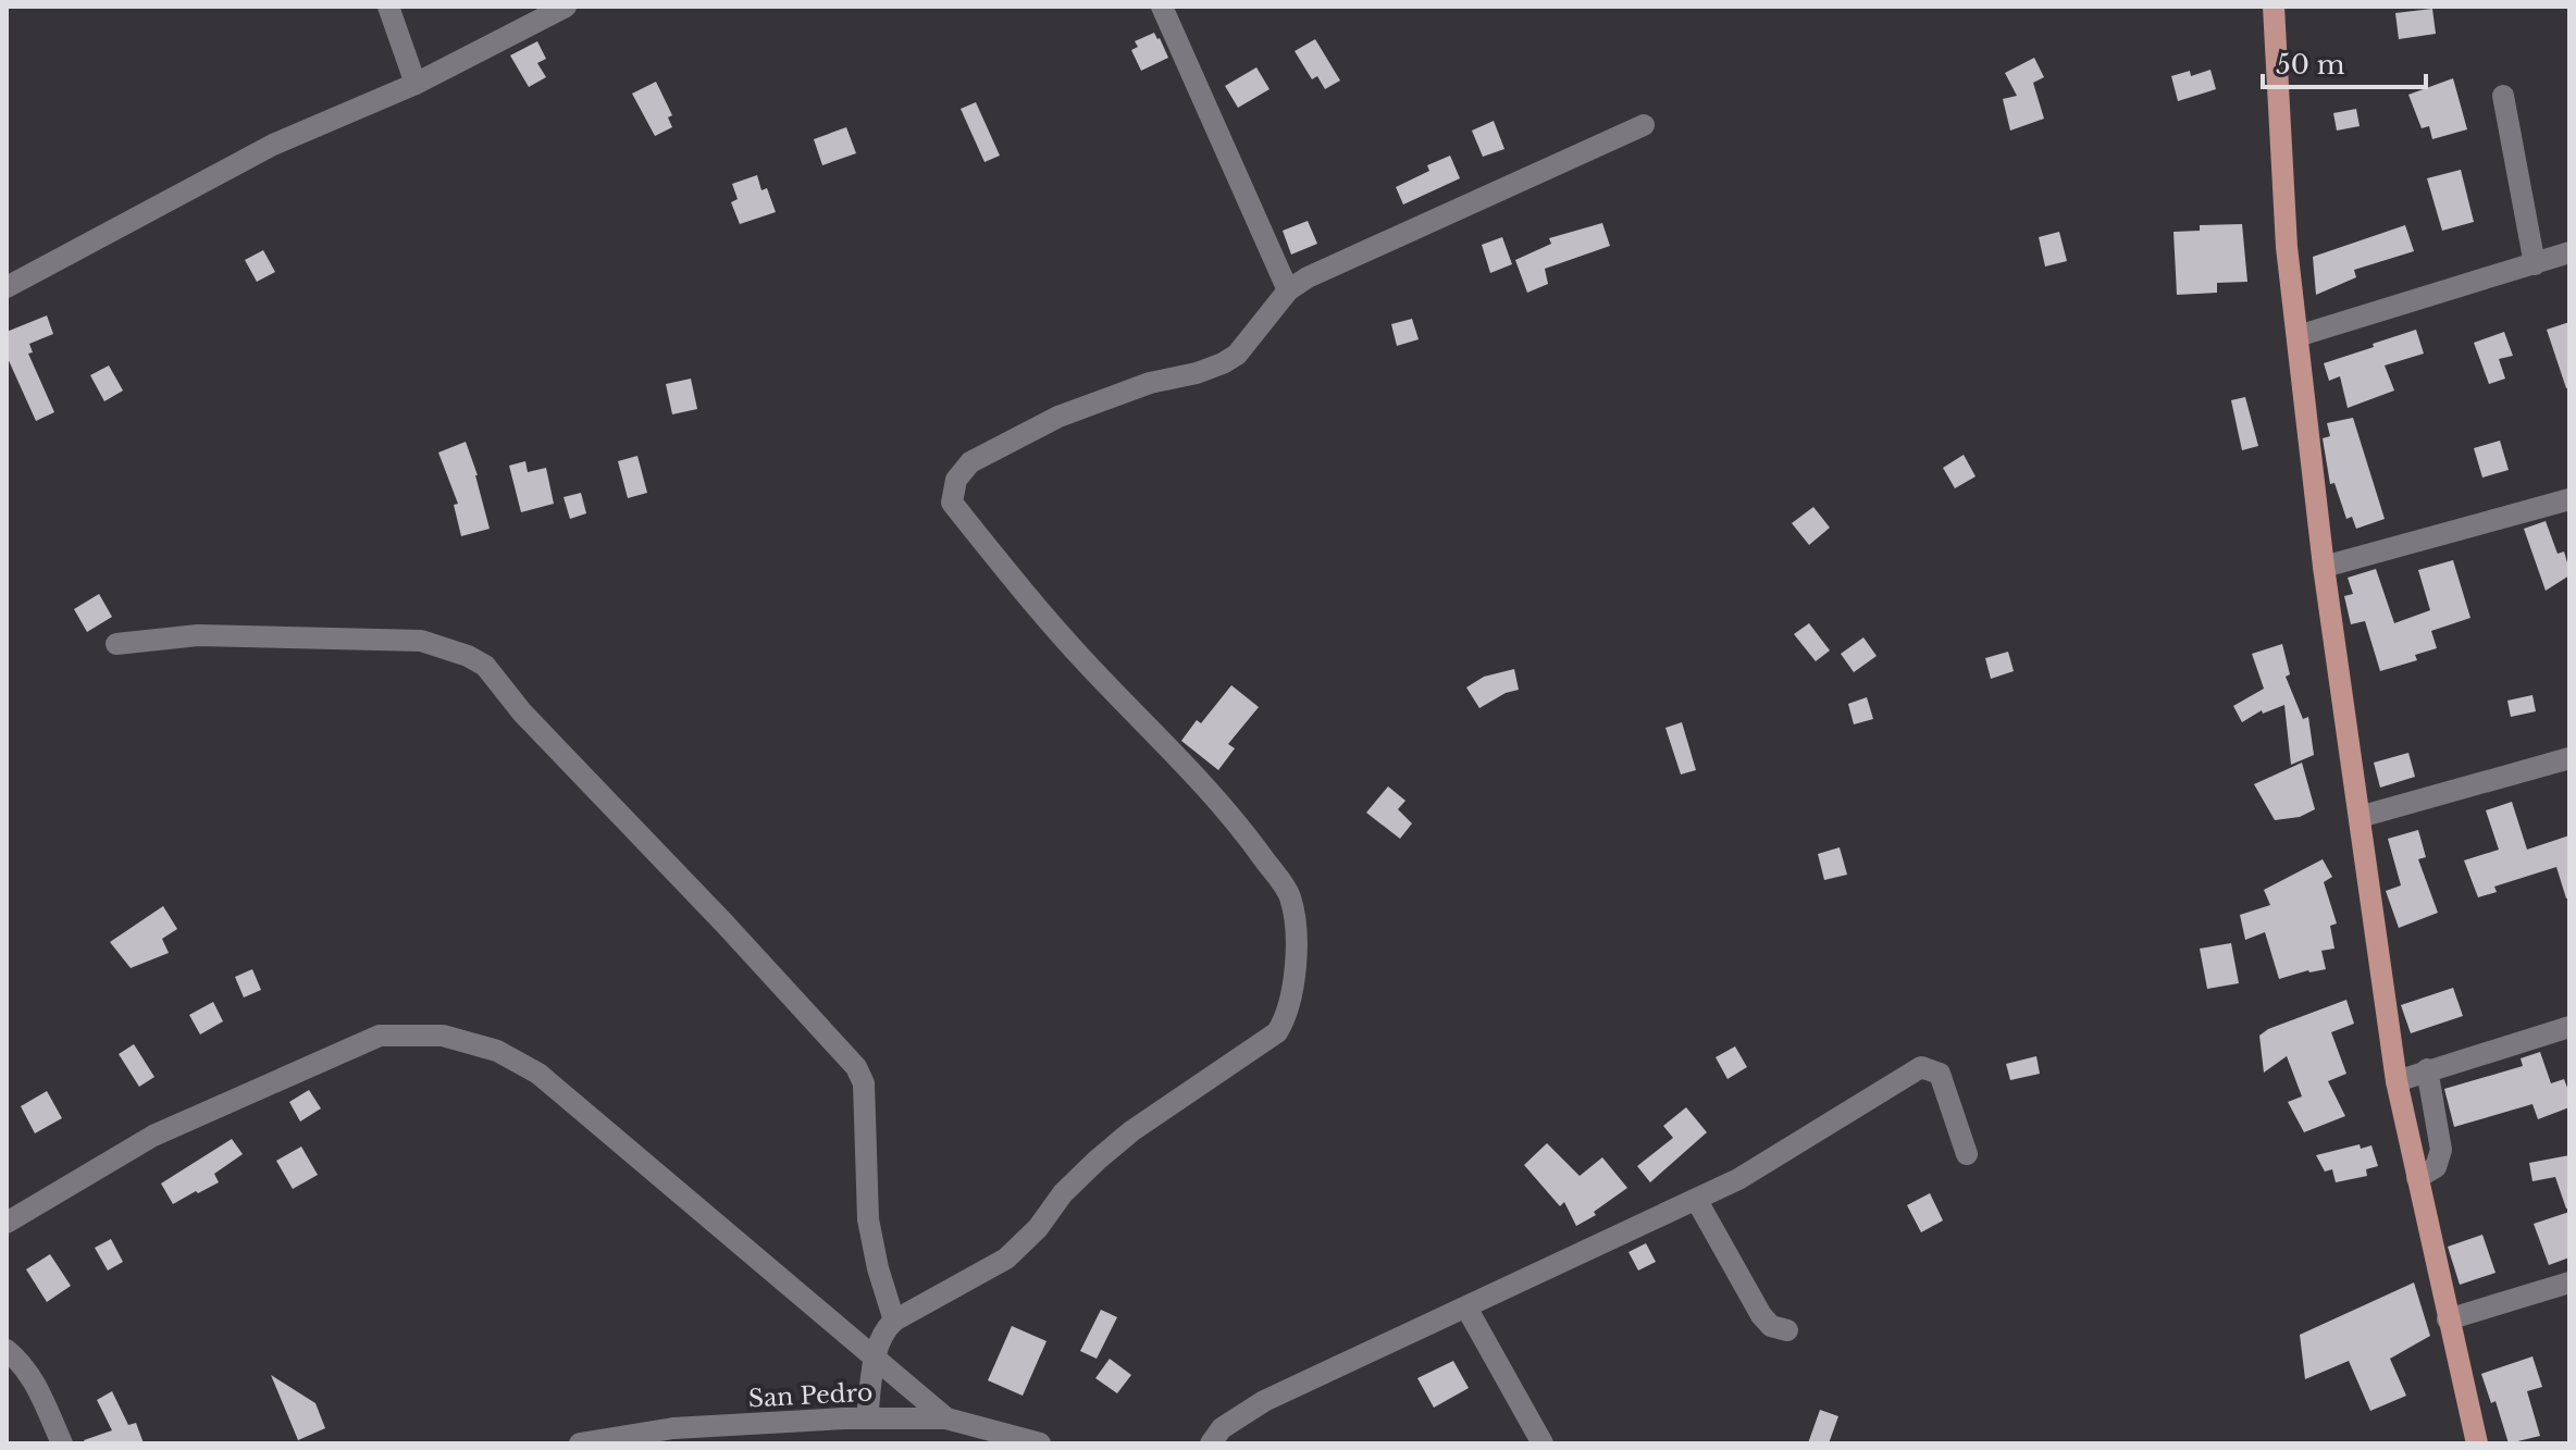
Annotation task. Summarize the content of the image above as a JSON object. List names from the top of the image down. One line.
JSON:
{"streets":{"street":["San Pedro"]},"scale_bar":"50 m"}
